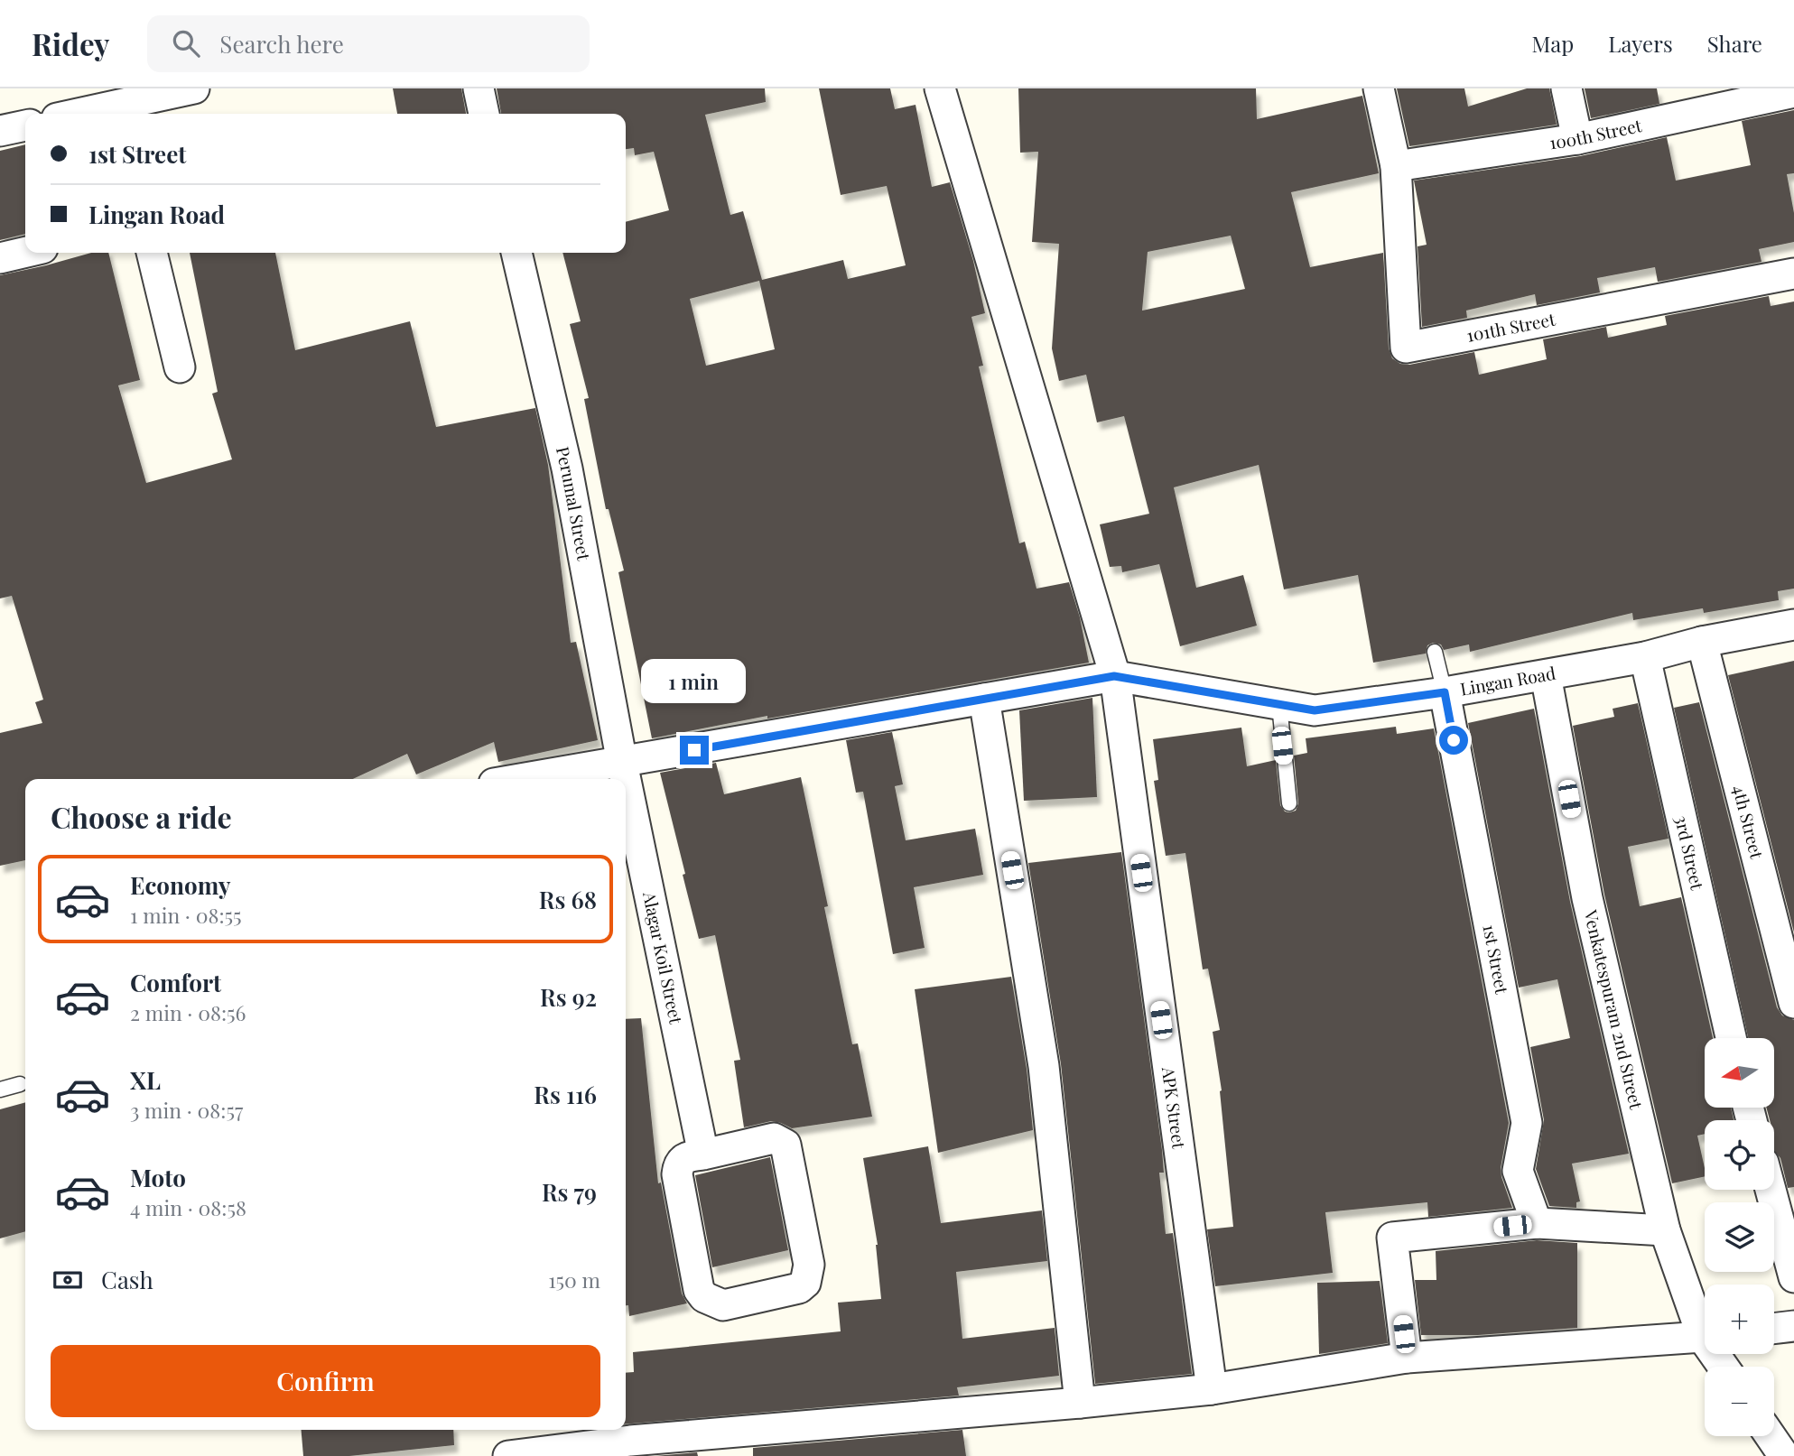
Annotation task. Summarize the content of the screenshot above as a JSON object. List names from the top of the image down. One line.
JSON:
{"streets":{"street":["100th Street","101th Street","Perumal Street","Lingan Road","4th Street","3rd Street","Alagar Koil Street","1st Street","Venkatespuram 2nd Street","APK Street"]},"crossings":[["100th Street","101th Street"],["Perumal Street","Lingan Road"],["Perumal Street","Alagar Koil Street"],["Lingan Road","4th Street"],["Lingan Road","3rd Street"],["Lingan Road","Alagar Koil Street"],["Lingan Road","1st Street"],["Lingan Road","Venkatespuram 2nd Street"],["Lingan Road","APK Street"]],"north":"left","page":{"header":"Ridey","search":"Search here","nav":["Map","Layers","Share"],"banner":["1st Street","Lingan Road"],"bubble":"1 min","heading":"Choose a ride","list":[{"name":"Economy","note":"1 min · 08:55","value":"Rs 68"},{"name":"Comfort","note":"2 min · 08:56","value":"Rs 92"},{"name":"XL","note":"3 min · 08:57","value":"Rs 116"},{"name":"Moto","note":"4 min · 08:58","value":"Rs 79"}],"map_buttons":["+","−"],"pay":["Cash","150 m"],"buttons":"Confirm"}}
